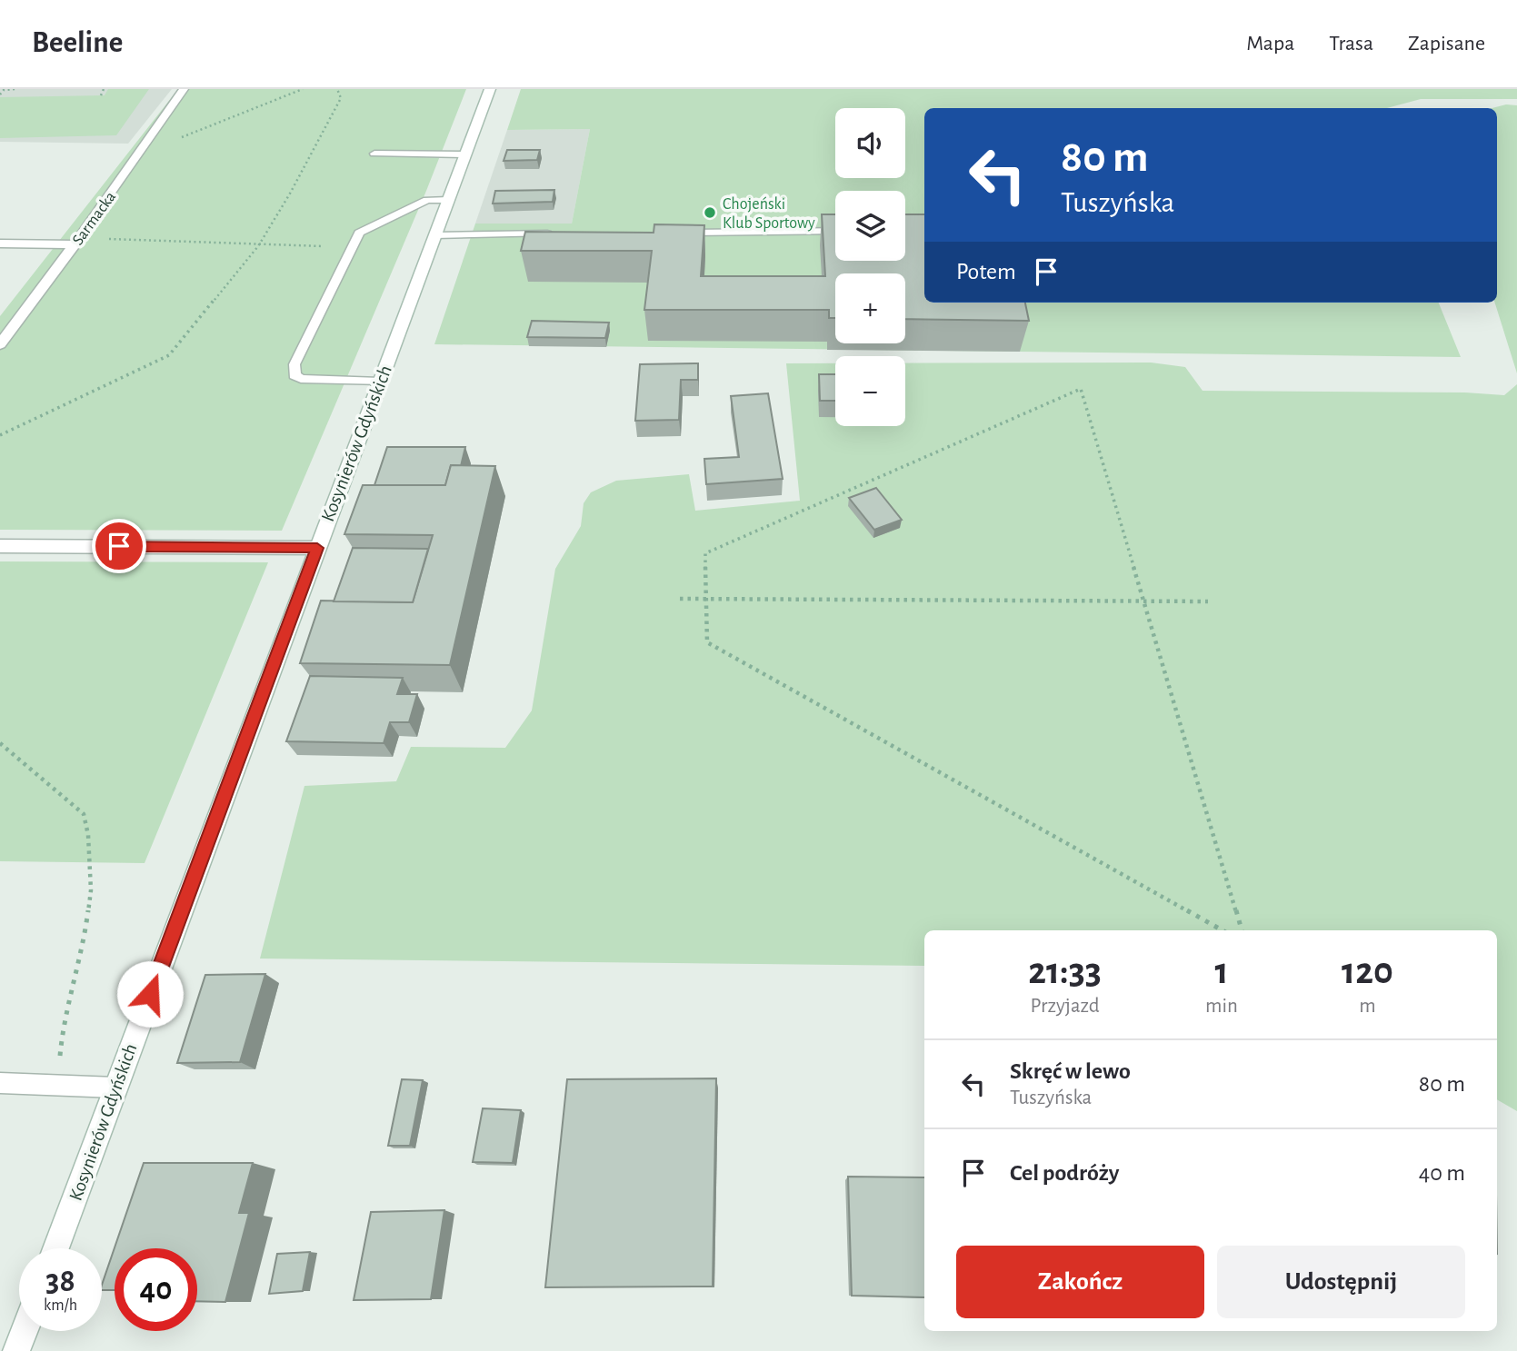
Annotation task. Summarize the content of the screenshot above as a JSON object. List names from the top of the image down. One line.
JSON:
{"streets":{"street":["Sarmacka","Kosynierów Gdyńskich"]},"places":["Chojeński Klub Sportowy"],"page":{"header":"Beeline","nav":["Mapa","Trasa","Zapisane"],"map_buttons":["+","−"],"turn":["80 m","Tuszyńska"],"then":"Potem","eta":["21:33","Przyjazd","1","min","120","m"],"list":[{"name":"Skręć w lewo","note":"Tuszyńska","value":"80 m"},{"name":"Cel podróży","value":"40 m"}],"buttons":["Zakończ","Udostępnij"],"speed":"38 km/h","limit":"40"}}
